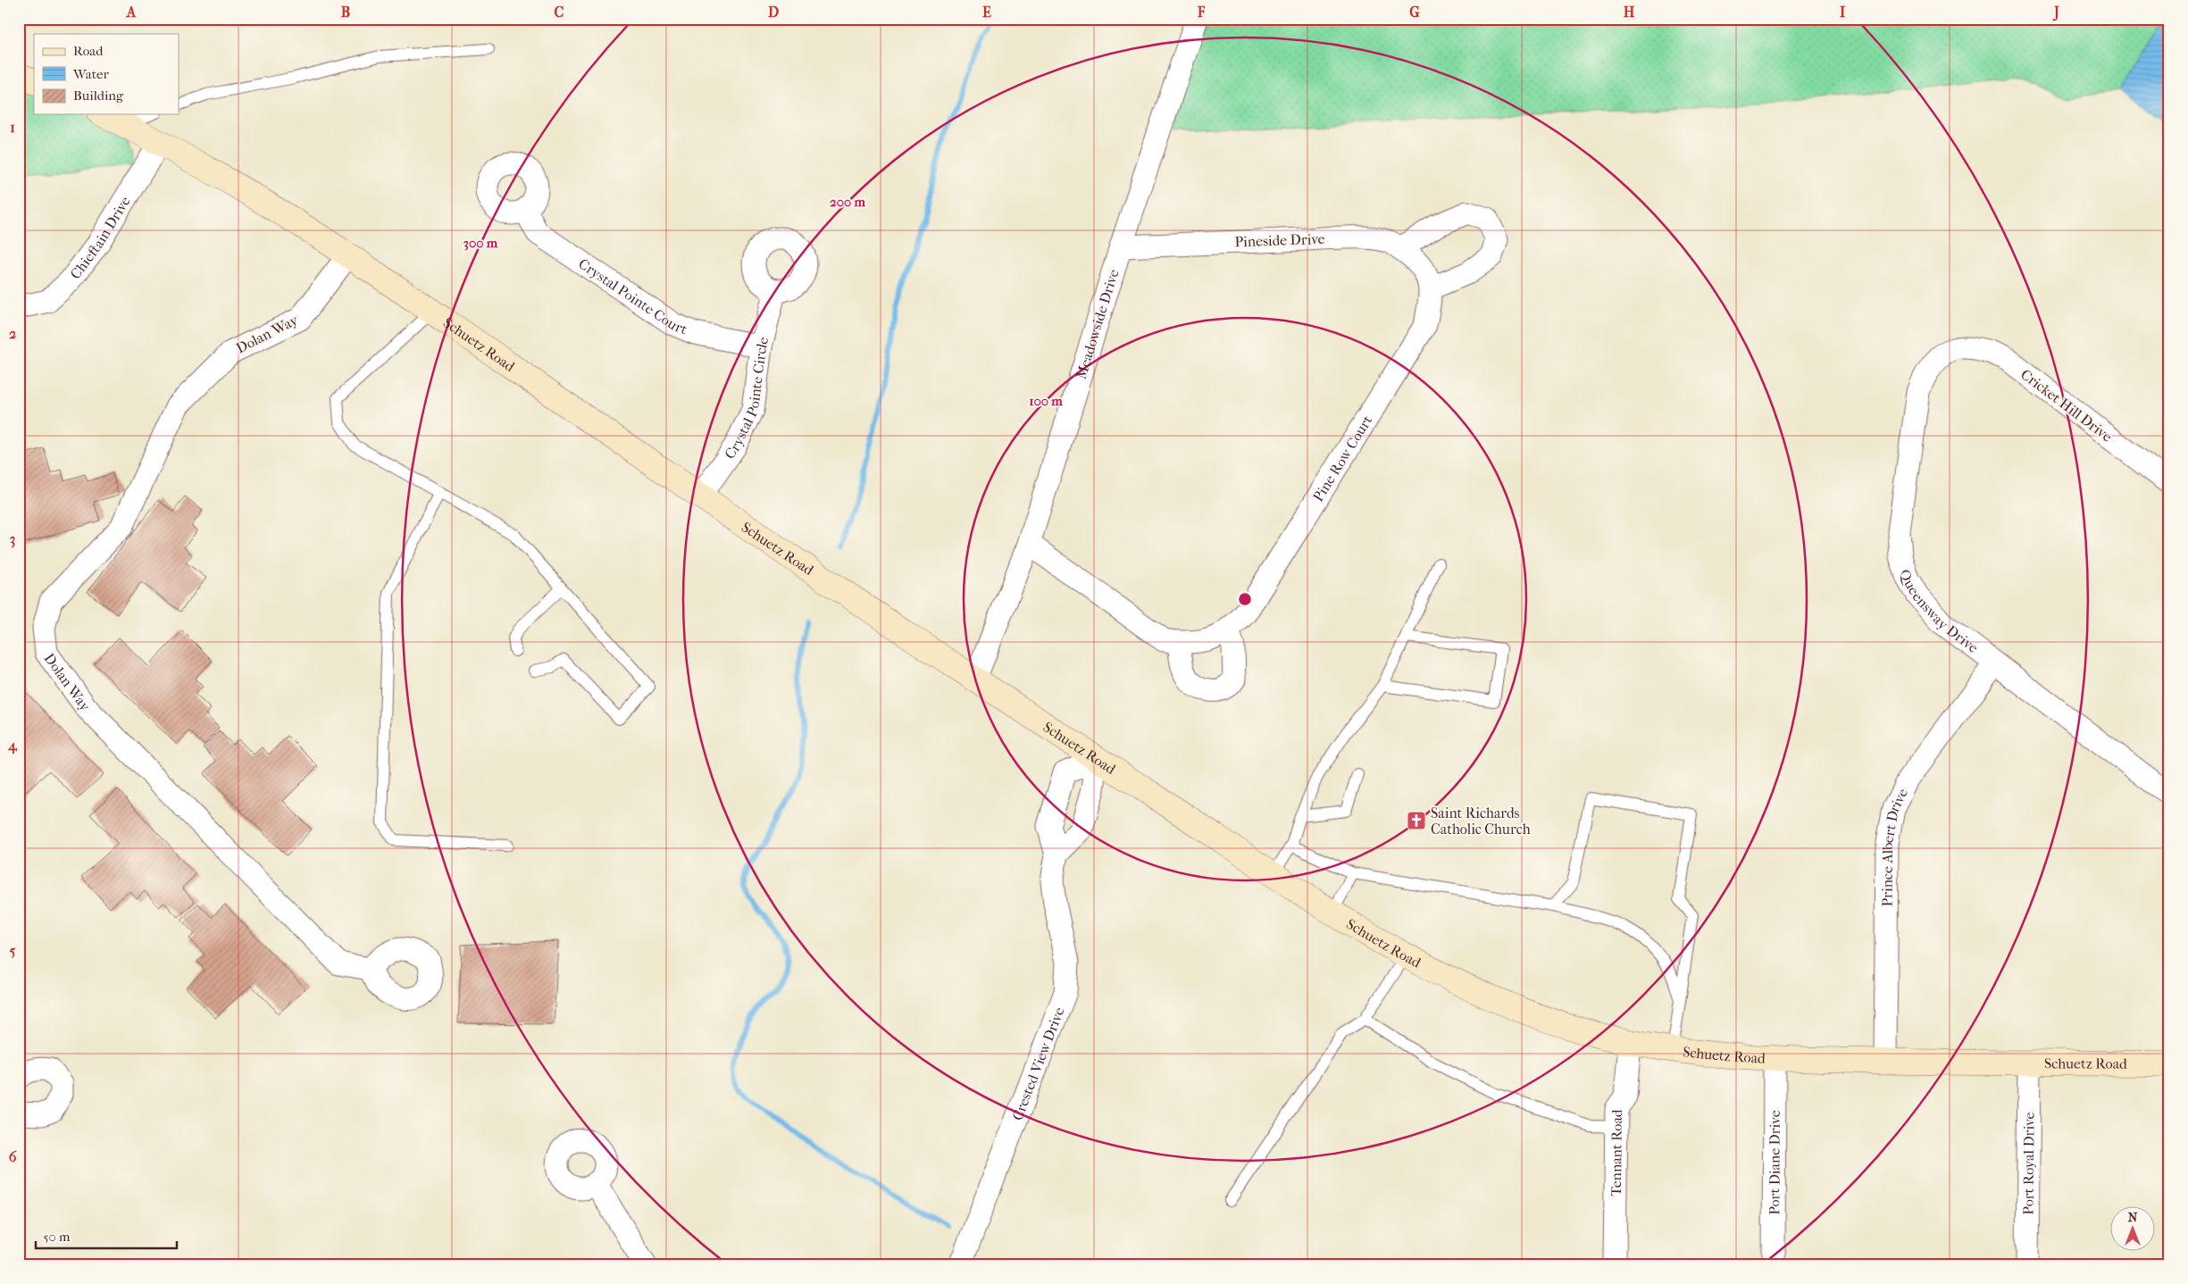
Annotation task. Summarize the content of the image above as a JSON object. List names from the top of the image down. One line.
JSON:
{"streets":{"main road":["Schuetz Road"],"street":["Chieftain Drive","Pineside Drive","Crystal Pointe Court","Meadowside Drive","Dolan Way","Crystal Pointe Circle","Cricket Hill Drive","Pine Row Court","Queensway Drive","Prince Albert Drive","Crested View Drive","Tennant Road","Port Diane Drive","Port Royal Drive"]},"crossings":[["Chieftain Drive","Schuetz Road"],["Pineside Drive","Meadowside Drive"],["Pineside Drive","Pine Row Court"],["Crystal Pointe Court","Crystal Pointe Circle"],["Meadowside Drive","Schuetz Road"],["Meadowside Drive","Pine Row Court"],["Dolan Way","Schuetz Road"],["Schuetz Road","Crystal Pointe Circle"],["Schuetz Road","Prince Albert Drive"],["Schuetz Road","Crested View Drive"],["Schuetz Road","Tennant Road"],["Schuetz Road","Port Diane Drive"],["Schuetz Road","Port Royal Drive"],["Cricket Hill Drive","Queensway Drive"],["Queensway Drive","Prince Albert Drive"]],"places":{"church":["Saint Richards Catholic Church"]},"legend":["Road","Water","Building"],"scale_bar":"50 m","north":"top","grid":{"columns":["A","B","C","D","E","F","G","H","I","J"],"rows":["1","2","3","4","5","6"]},"rings":["200 m","300 m","100 m"]}
